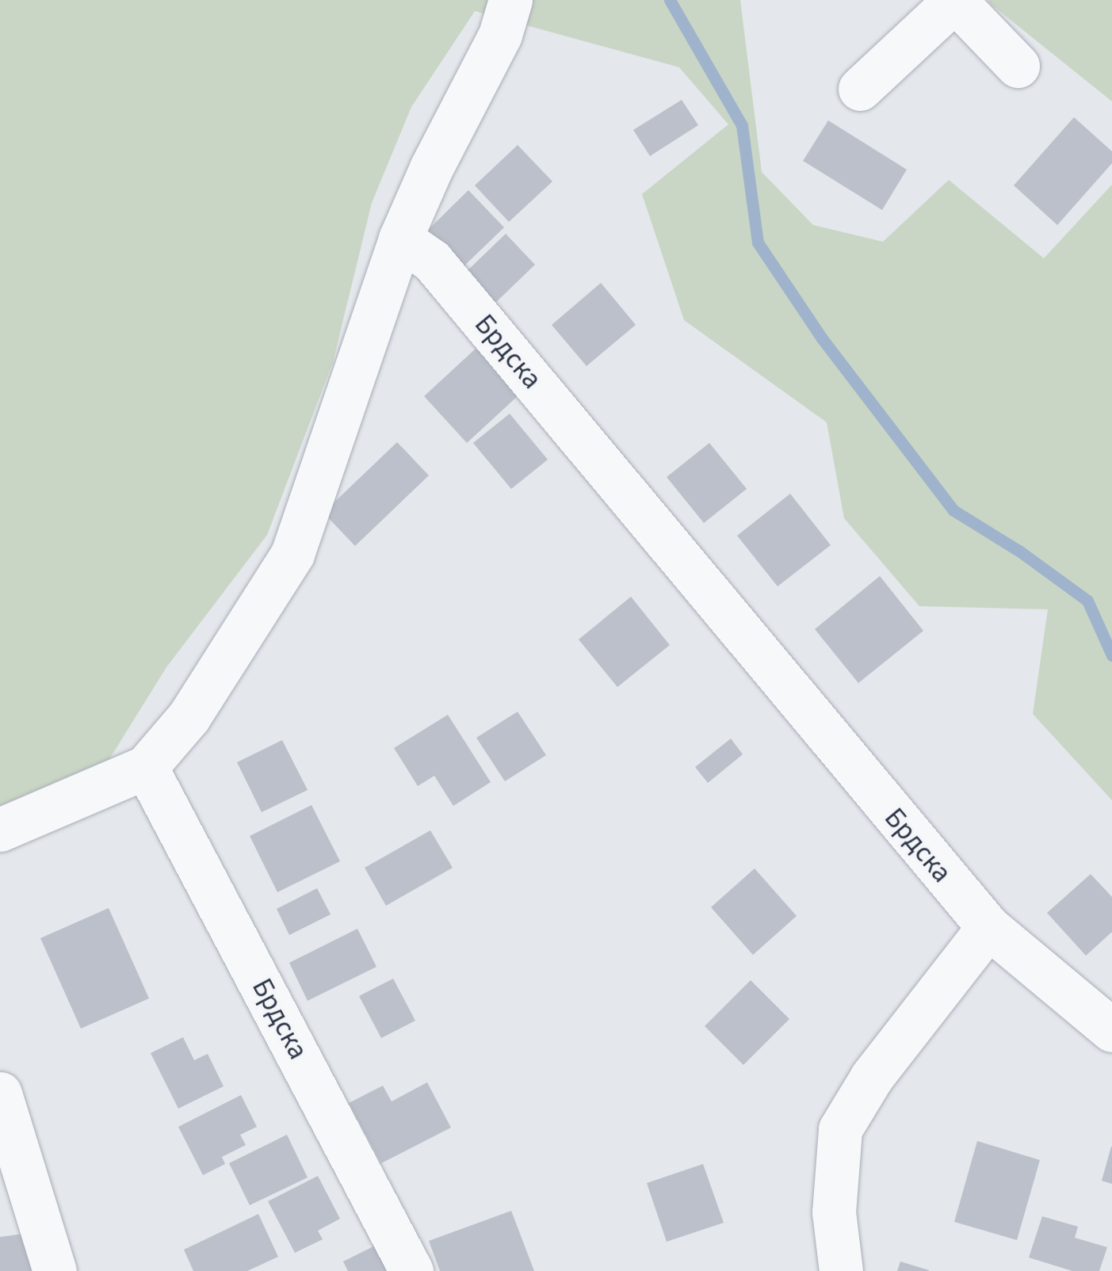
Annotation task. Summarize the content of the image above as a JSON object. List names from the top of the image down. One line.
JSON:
{"streets":{"street":["Брдска"]}}
